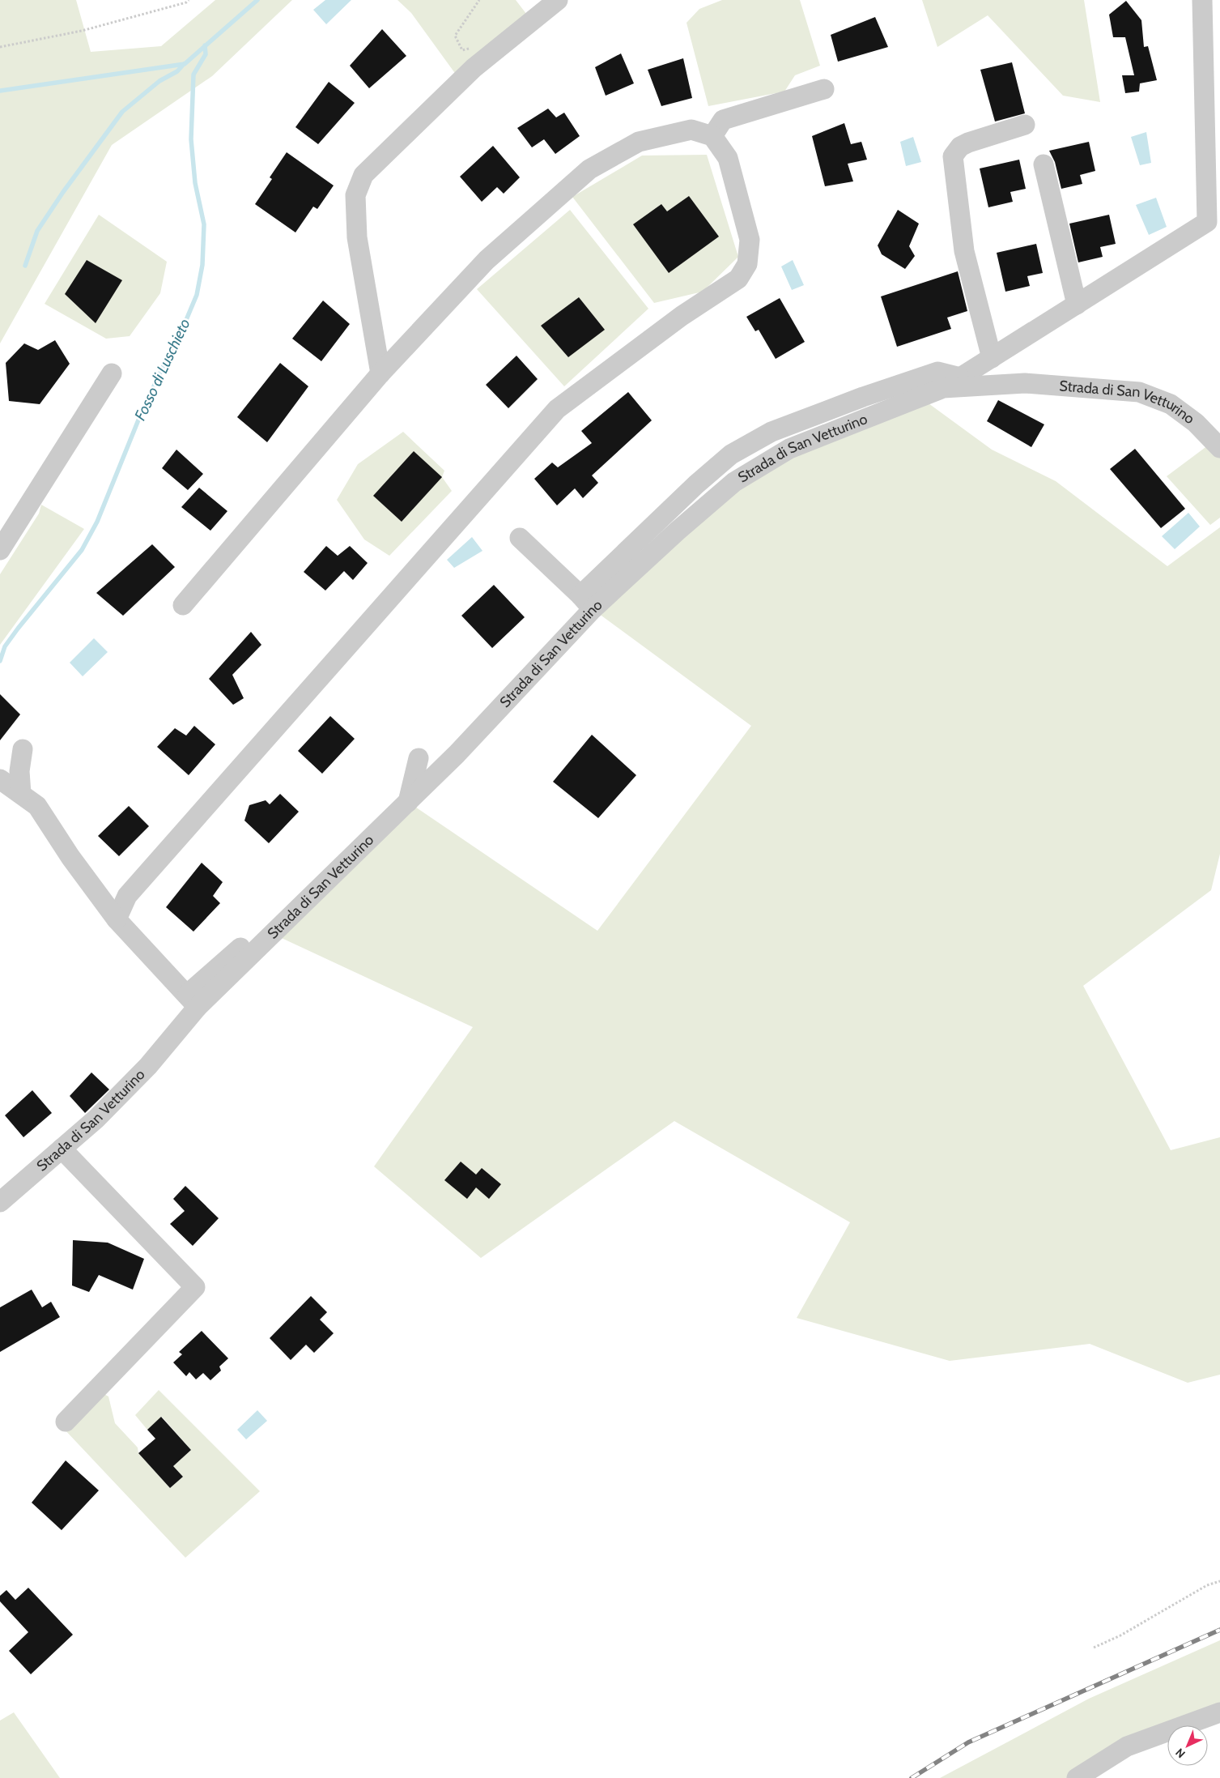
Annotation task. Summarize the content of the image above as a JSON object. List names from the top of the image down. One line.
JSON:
{"streets":{"street":["Strada di San Vetturino"]},"water":["Fosso di Luschieto"],"north":"bottom left"}
